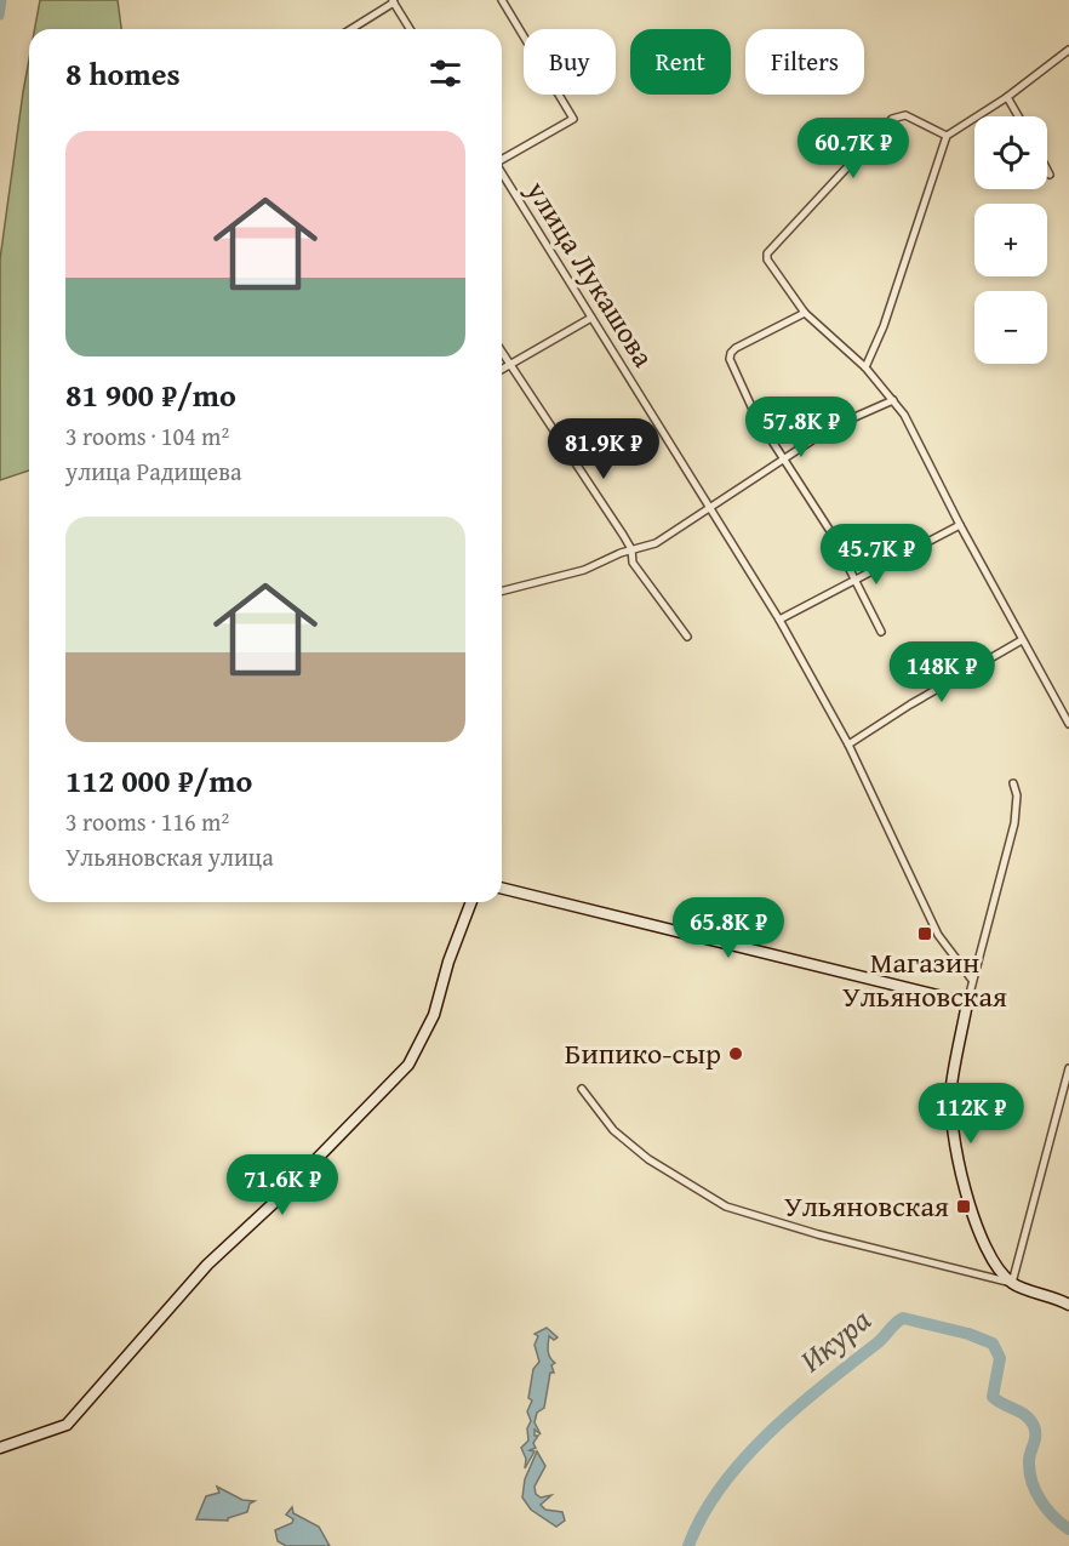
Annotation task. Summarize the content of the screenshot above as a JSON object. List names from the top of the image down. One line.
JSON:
{"streets":{"street":["улица Лукашова"]},"water":["Икура"],"places":{"transit":["Магазин Ульяновская","Ульяновская"],"other":["Бипико-сыр"]},"page":{"chip":["Buy","Rent","Filters"],"heading":"8 homes","map_buttons":["+","−"],"list":[{"name":"81 900 ₽/mo","note":"3 rooms · 104 m² · улица Радищева"},{"name":"112 000 ₽/mo","note":"3 rooms · 116 m² · Ульяновская улица"}],"price":["60.7K ₽","57.8K ₽","81.9K ₽","45.7K ₽","148K ₽","65.8K ₽","112K ₽","71.6K ₽"]}}
